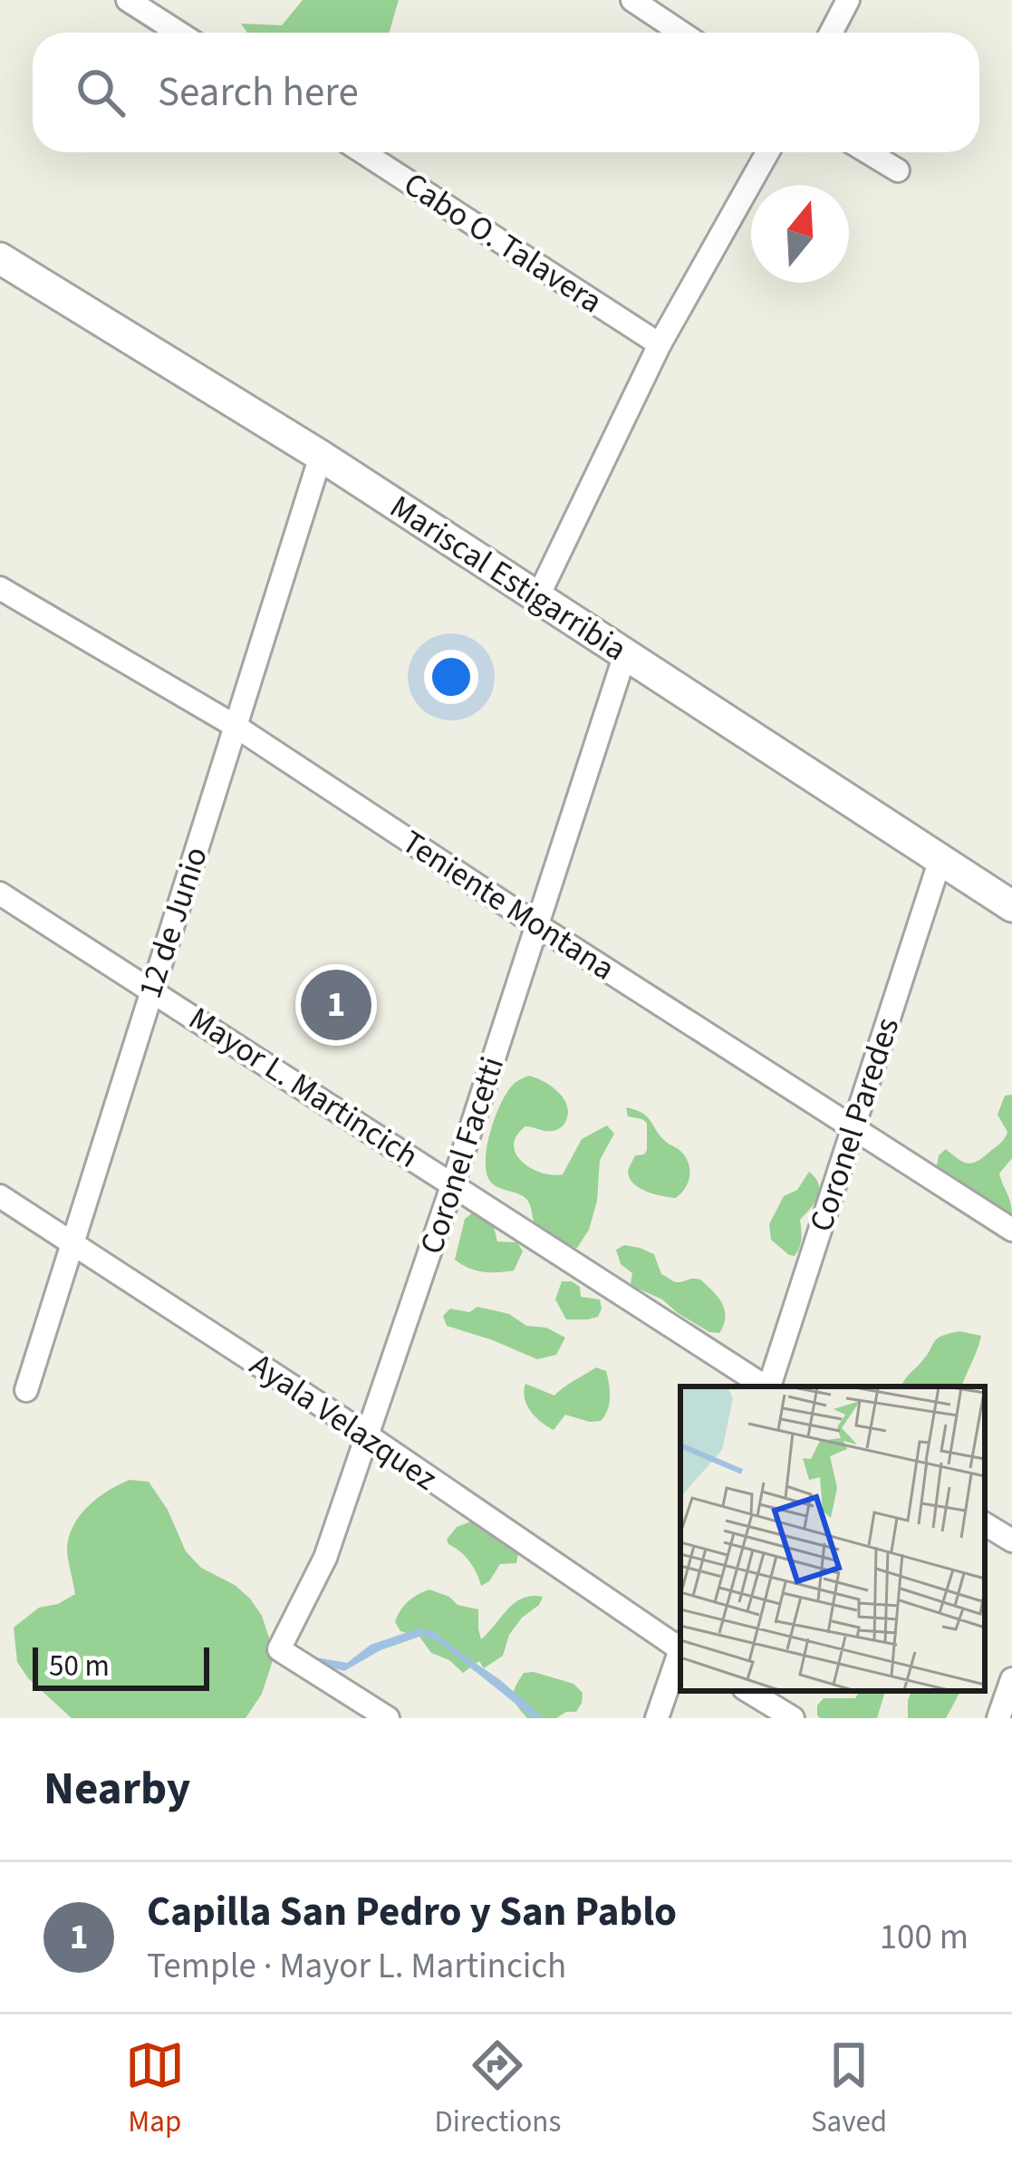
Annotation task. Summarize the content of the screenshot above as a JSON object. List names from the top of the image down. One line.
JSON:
{"streets":{"street":["Cabo O. Talavera","Mariscal Estigarribia","Teniente Montana","12 de Junio","Mayor L. Martincich","Coronel Paredes","Coronel Facetti","Ayala Velazquez"]},"crossings":[["Mariscal Estigarribia","12 de Junio"],["Mariscal Estigarribia","Coronel Paredes"],["Mariscal Estigarribia","Coronel Facetti"],["Teniente Montana","12 de Junio"],["Teniente Montana","Coronel Paredes"],["Teniente Montana","Coronel Facetti"],["12 de Junio","Mayor L. Martincich"],["12 de Junio","Ayala Velazquez"],["Mayor L. Martincich","Coronel Facetti"],["Coronel Facetti","Ayala Velazquez"]],"scale_bar":"50 m","north":"top","page":{"search":"Search here","pins":"1","scale":"50 m","heading":"Nearby","list":[{"mark":"1","name":"Capilla San Pedro y San Pablo","note":"Temple · Mayor L. Martincich","value":"100 m"}],"nav":["Map","Directions","Saved"]}}
